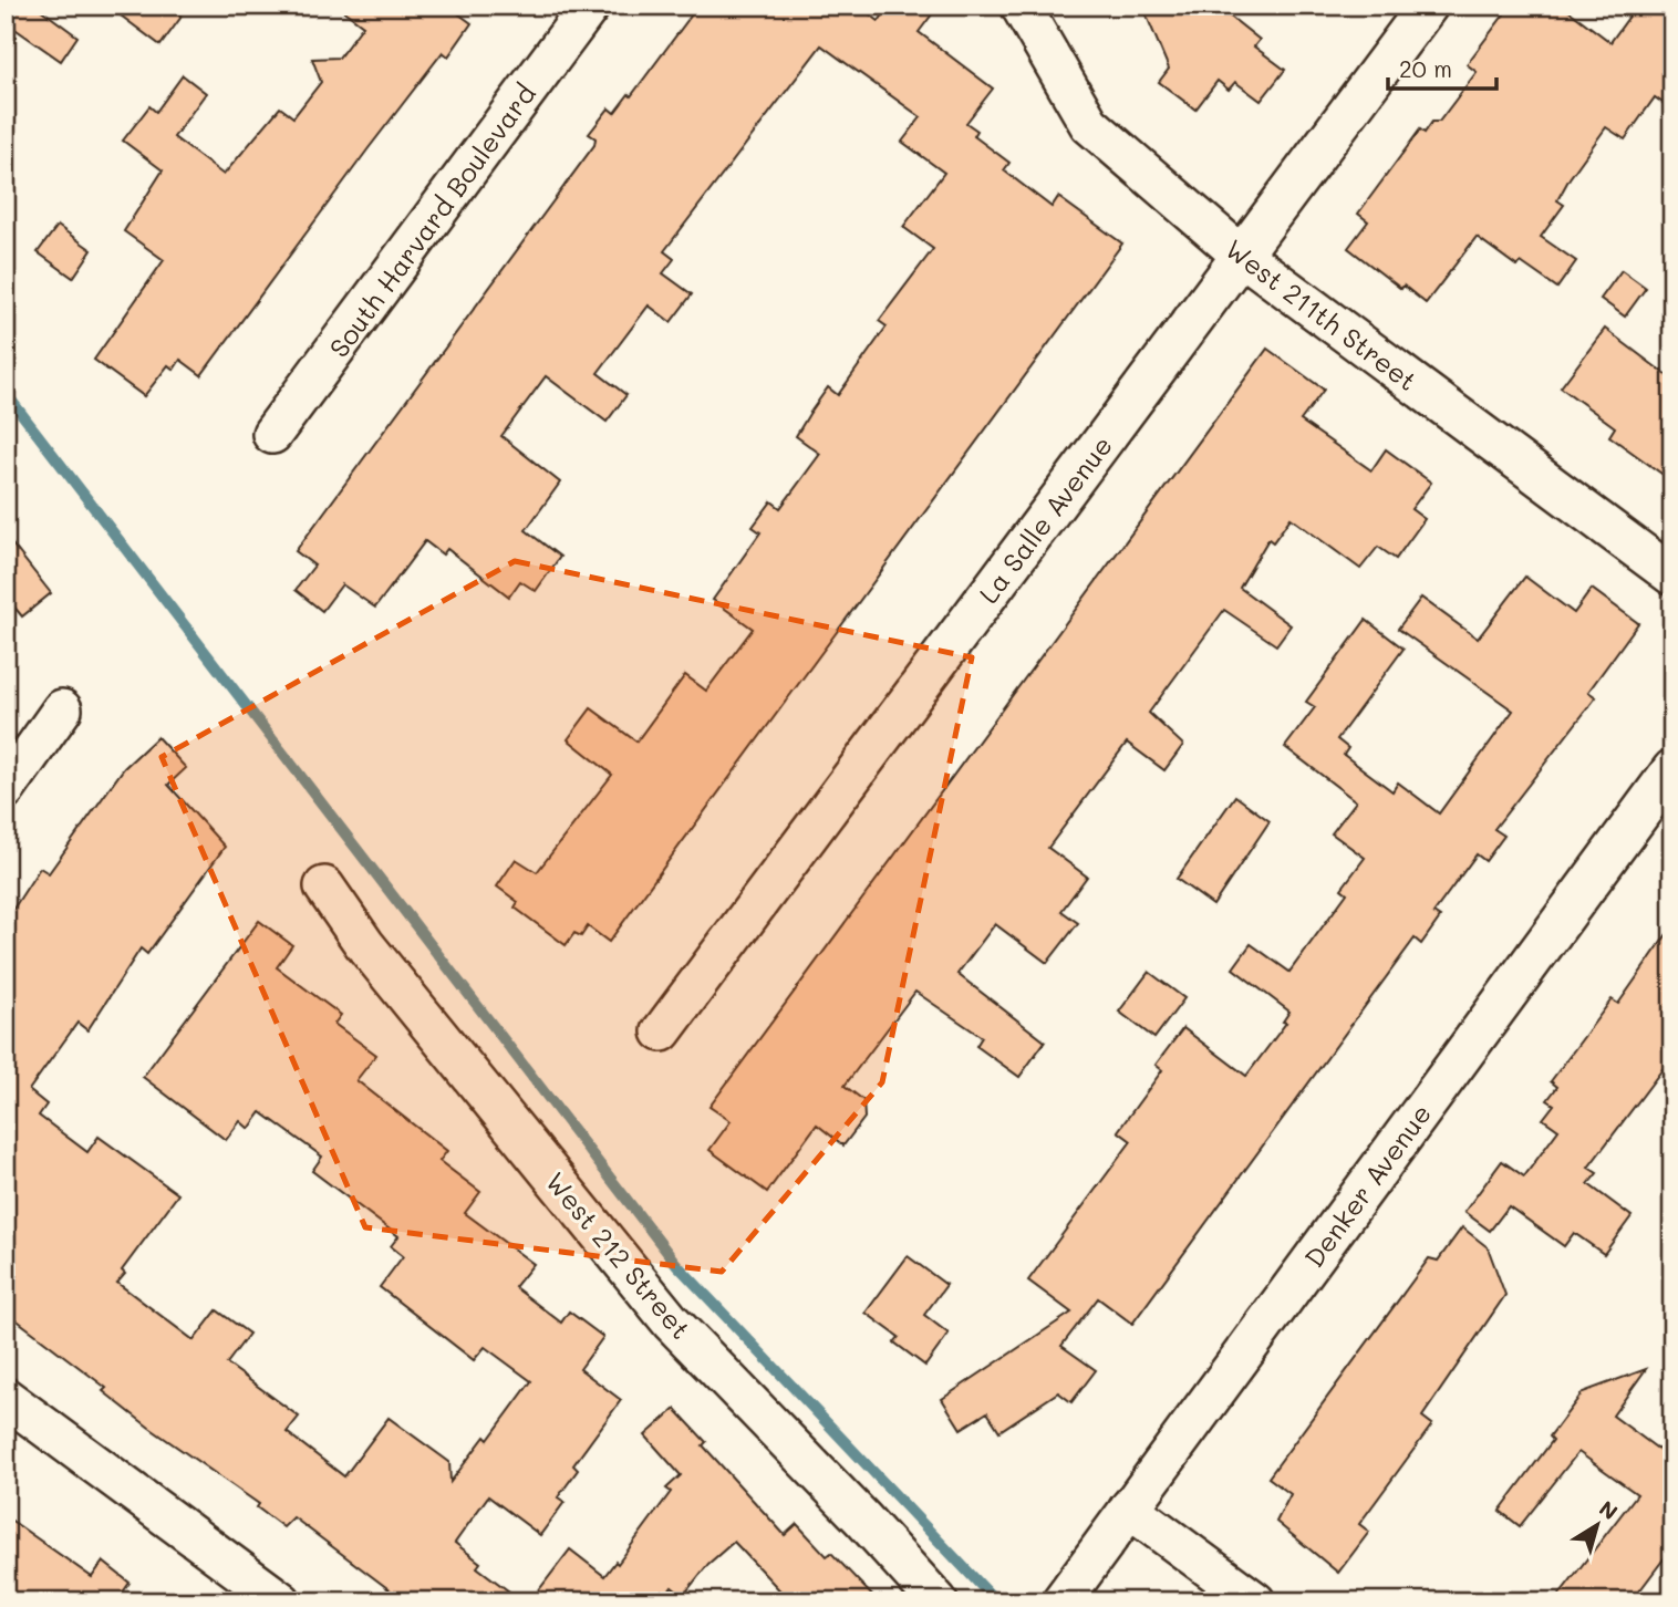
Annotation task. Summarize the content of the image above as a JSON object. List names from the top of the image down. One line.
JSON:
{"streets":{"street":["South Harvard Boulevard","West 211th Street","La Salle Avenue","Denker Avenue","West 212 Street"]},"crossings":[["West 211th Street","La Salle Avenue"]],"scale_bar":"20 m","north":"top right"}
